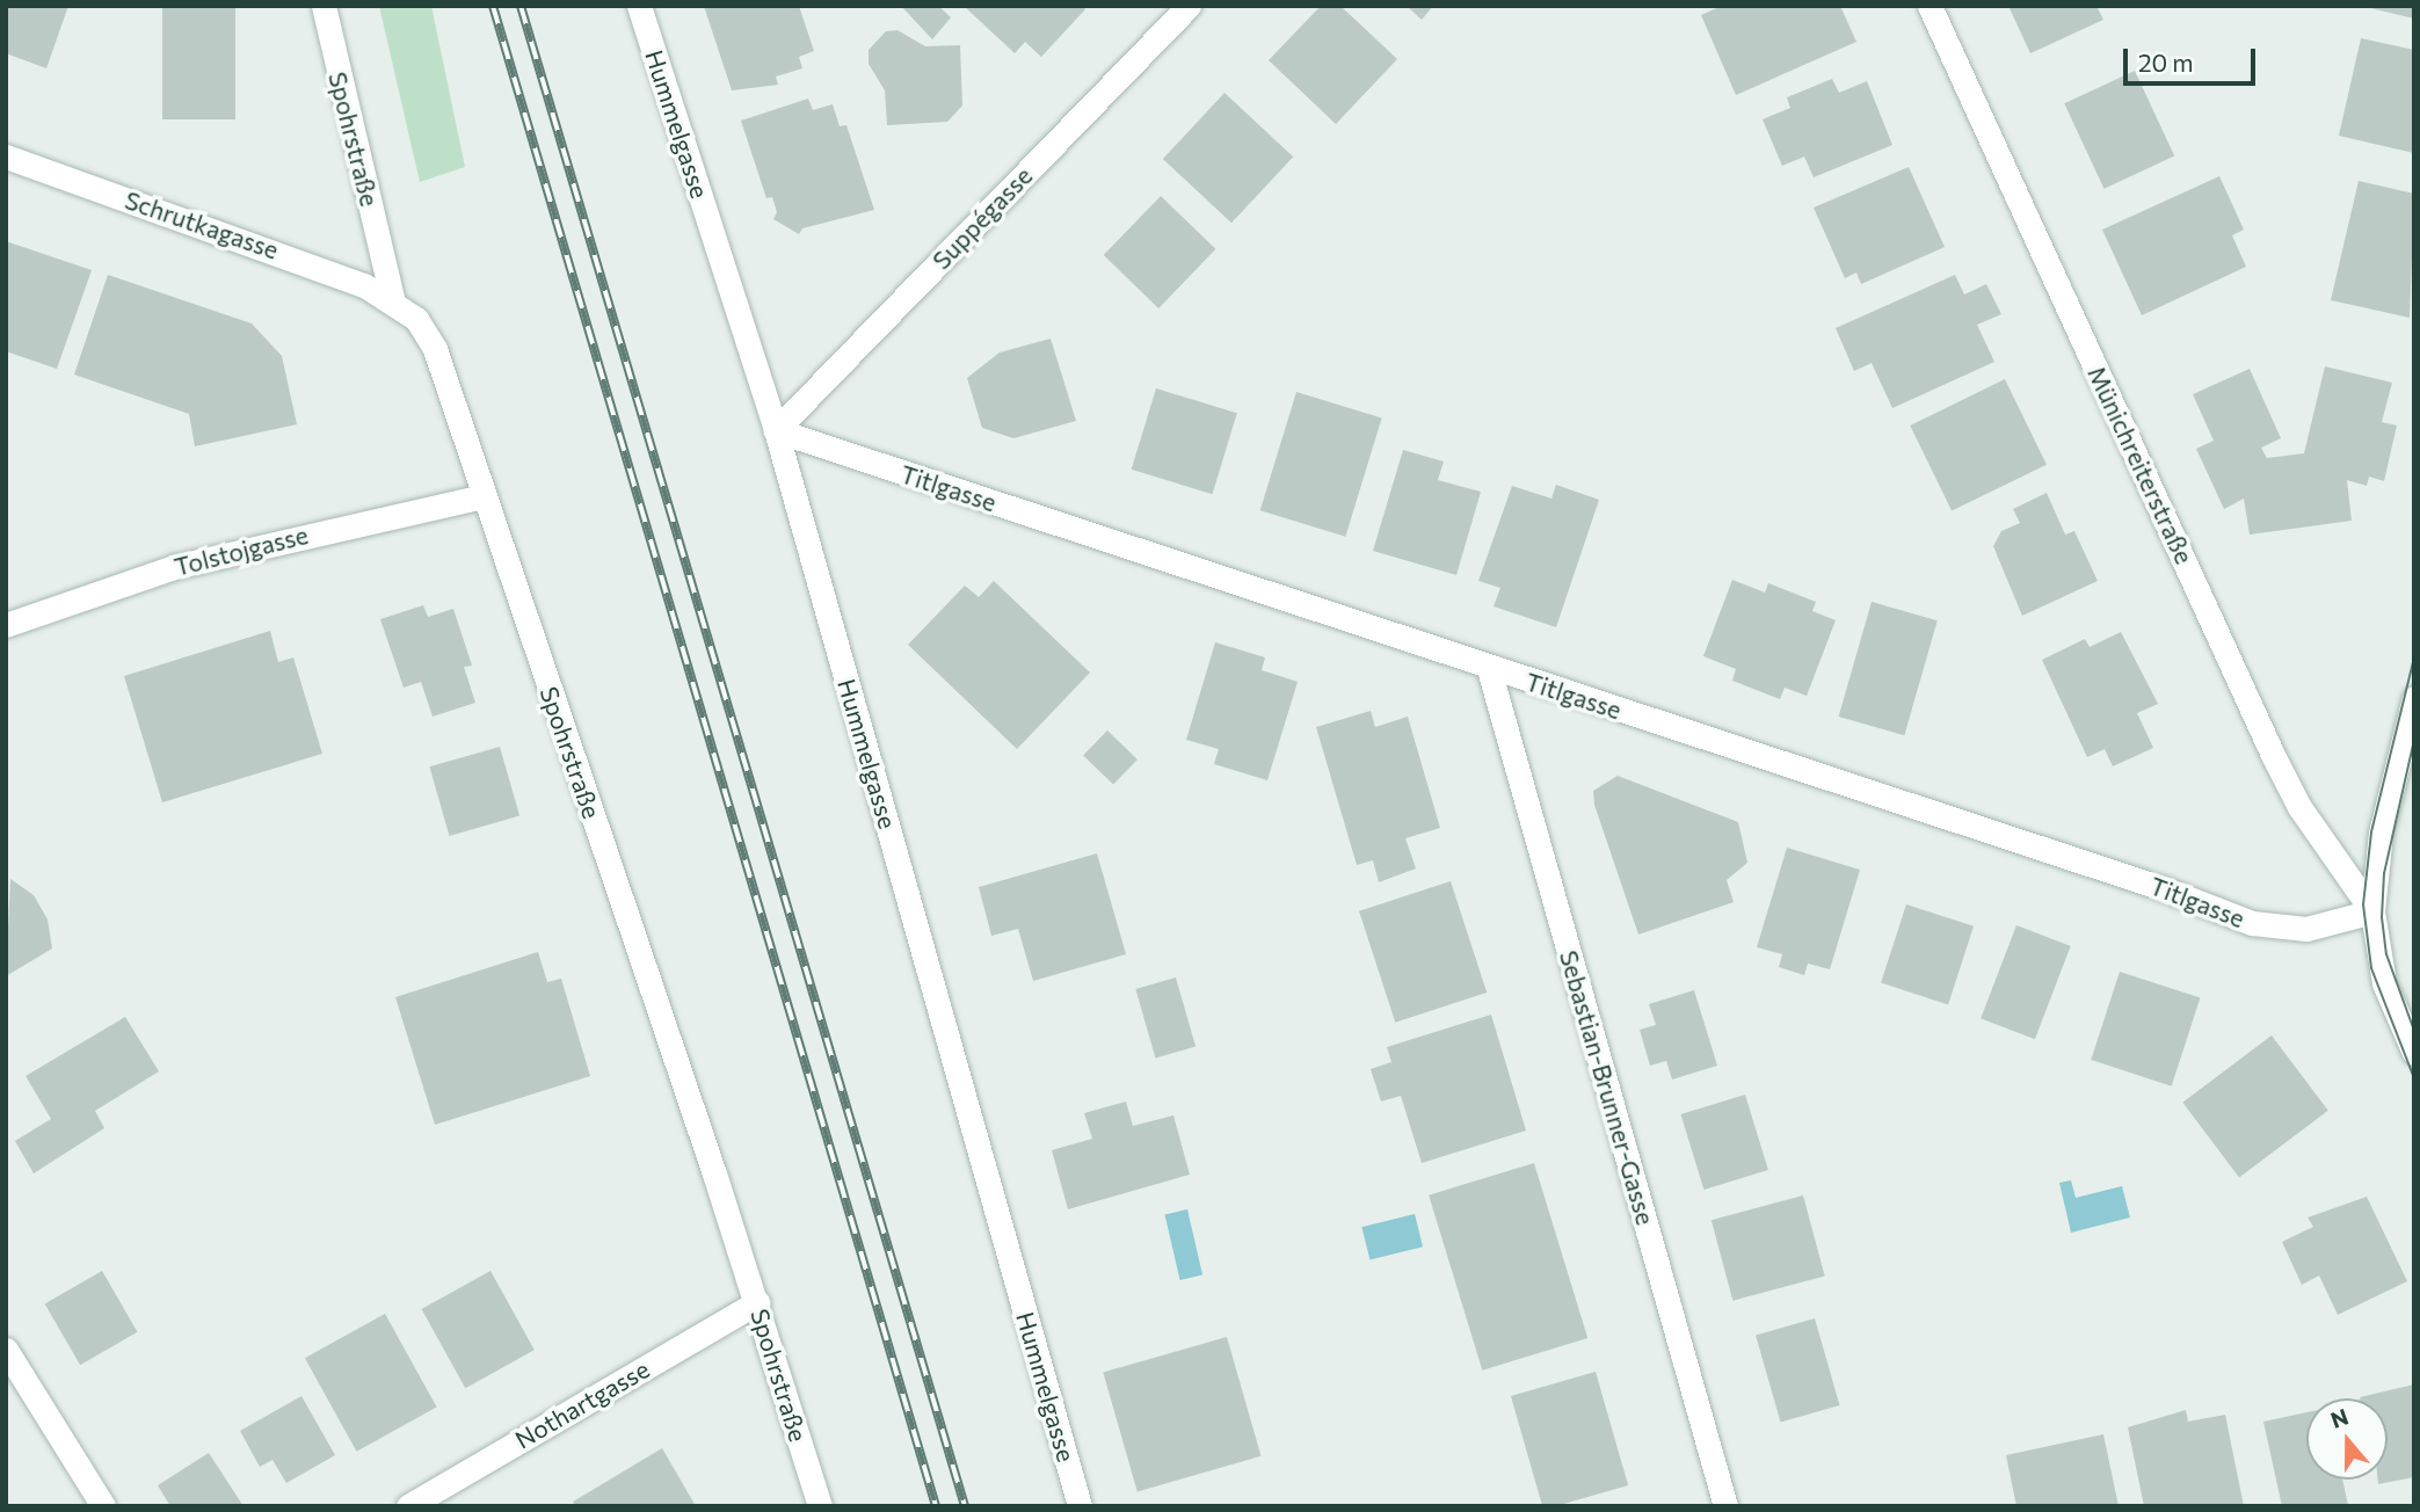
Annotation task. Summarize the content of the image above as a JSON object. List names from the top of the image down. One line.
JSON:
{"streets":{"street":["Hummelgasse","Spohrstraße","Suppégasse","Schrutkagasse","Münichreiterstraße","Titlgasse","Tolstojgasse","Sebastian-Brunner-Gasse","Nothartgasse"]},"crossings":[["Hummelgasse","Suppégasse"],["Hummelgasse","Titlgasse"],["Spohrstraße","Schrutkagasse"],["Spohrstraße","Tolstojgasse"],["Spohrstraße","Nothartgasse"],["Suppégasse","Titlgasse"],["Münichreiterstraße","Titlgasse"],["Titlgasse","Sebastian-Brunner-Gasse"]],"scale_bar":"20 m","north":"top"}
